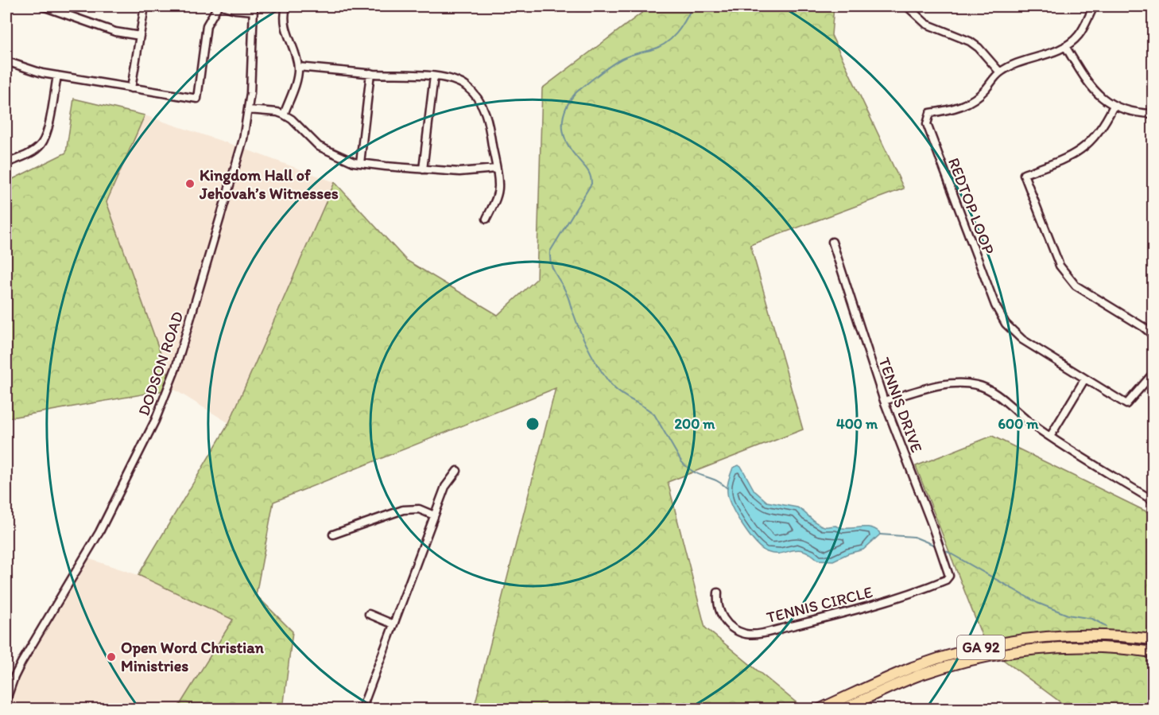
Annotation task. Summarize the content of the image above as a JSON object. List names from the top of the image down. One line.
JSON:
{"streets":{"main road":["GA 92"],"street":["REDTOP LOOP","DODSON ROAD","TENNIS DRIVE","TENNIS CIRCLE"]},"crossings":[["TENNIS DRIVE","TENNIS CIRCLE"]],"places":["Kingdom Hall of Jehovah’s Witnesses","Open Word Christian Ministries"],"rings":["200 m","400 m","600 m"]}
